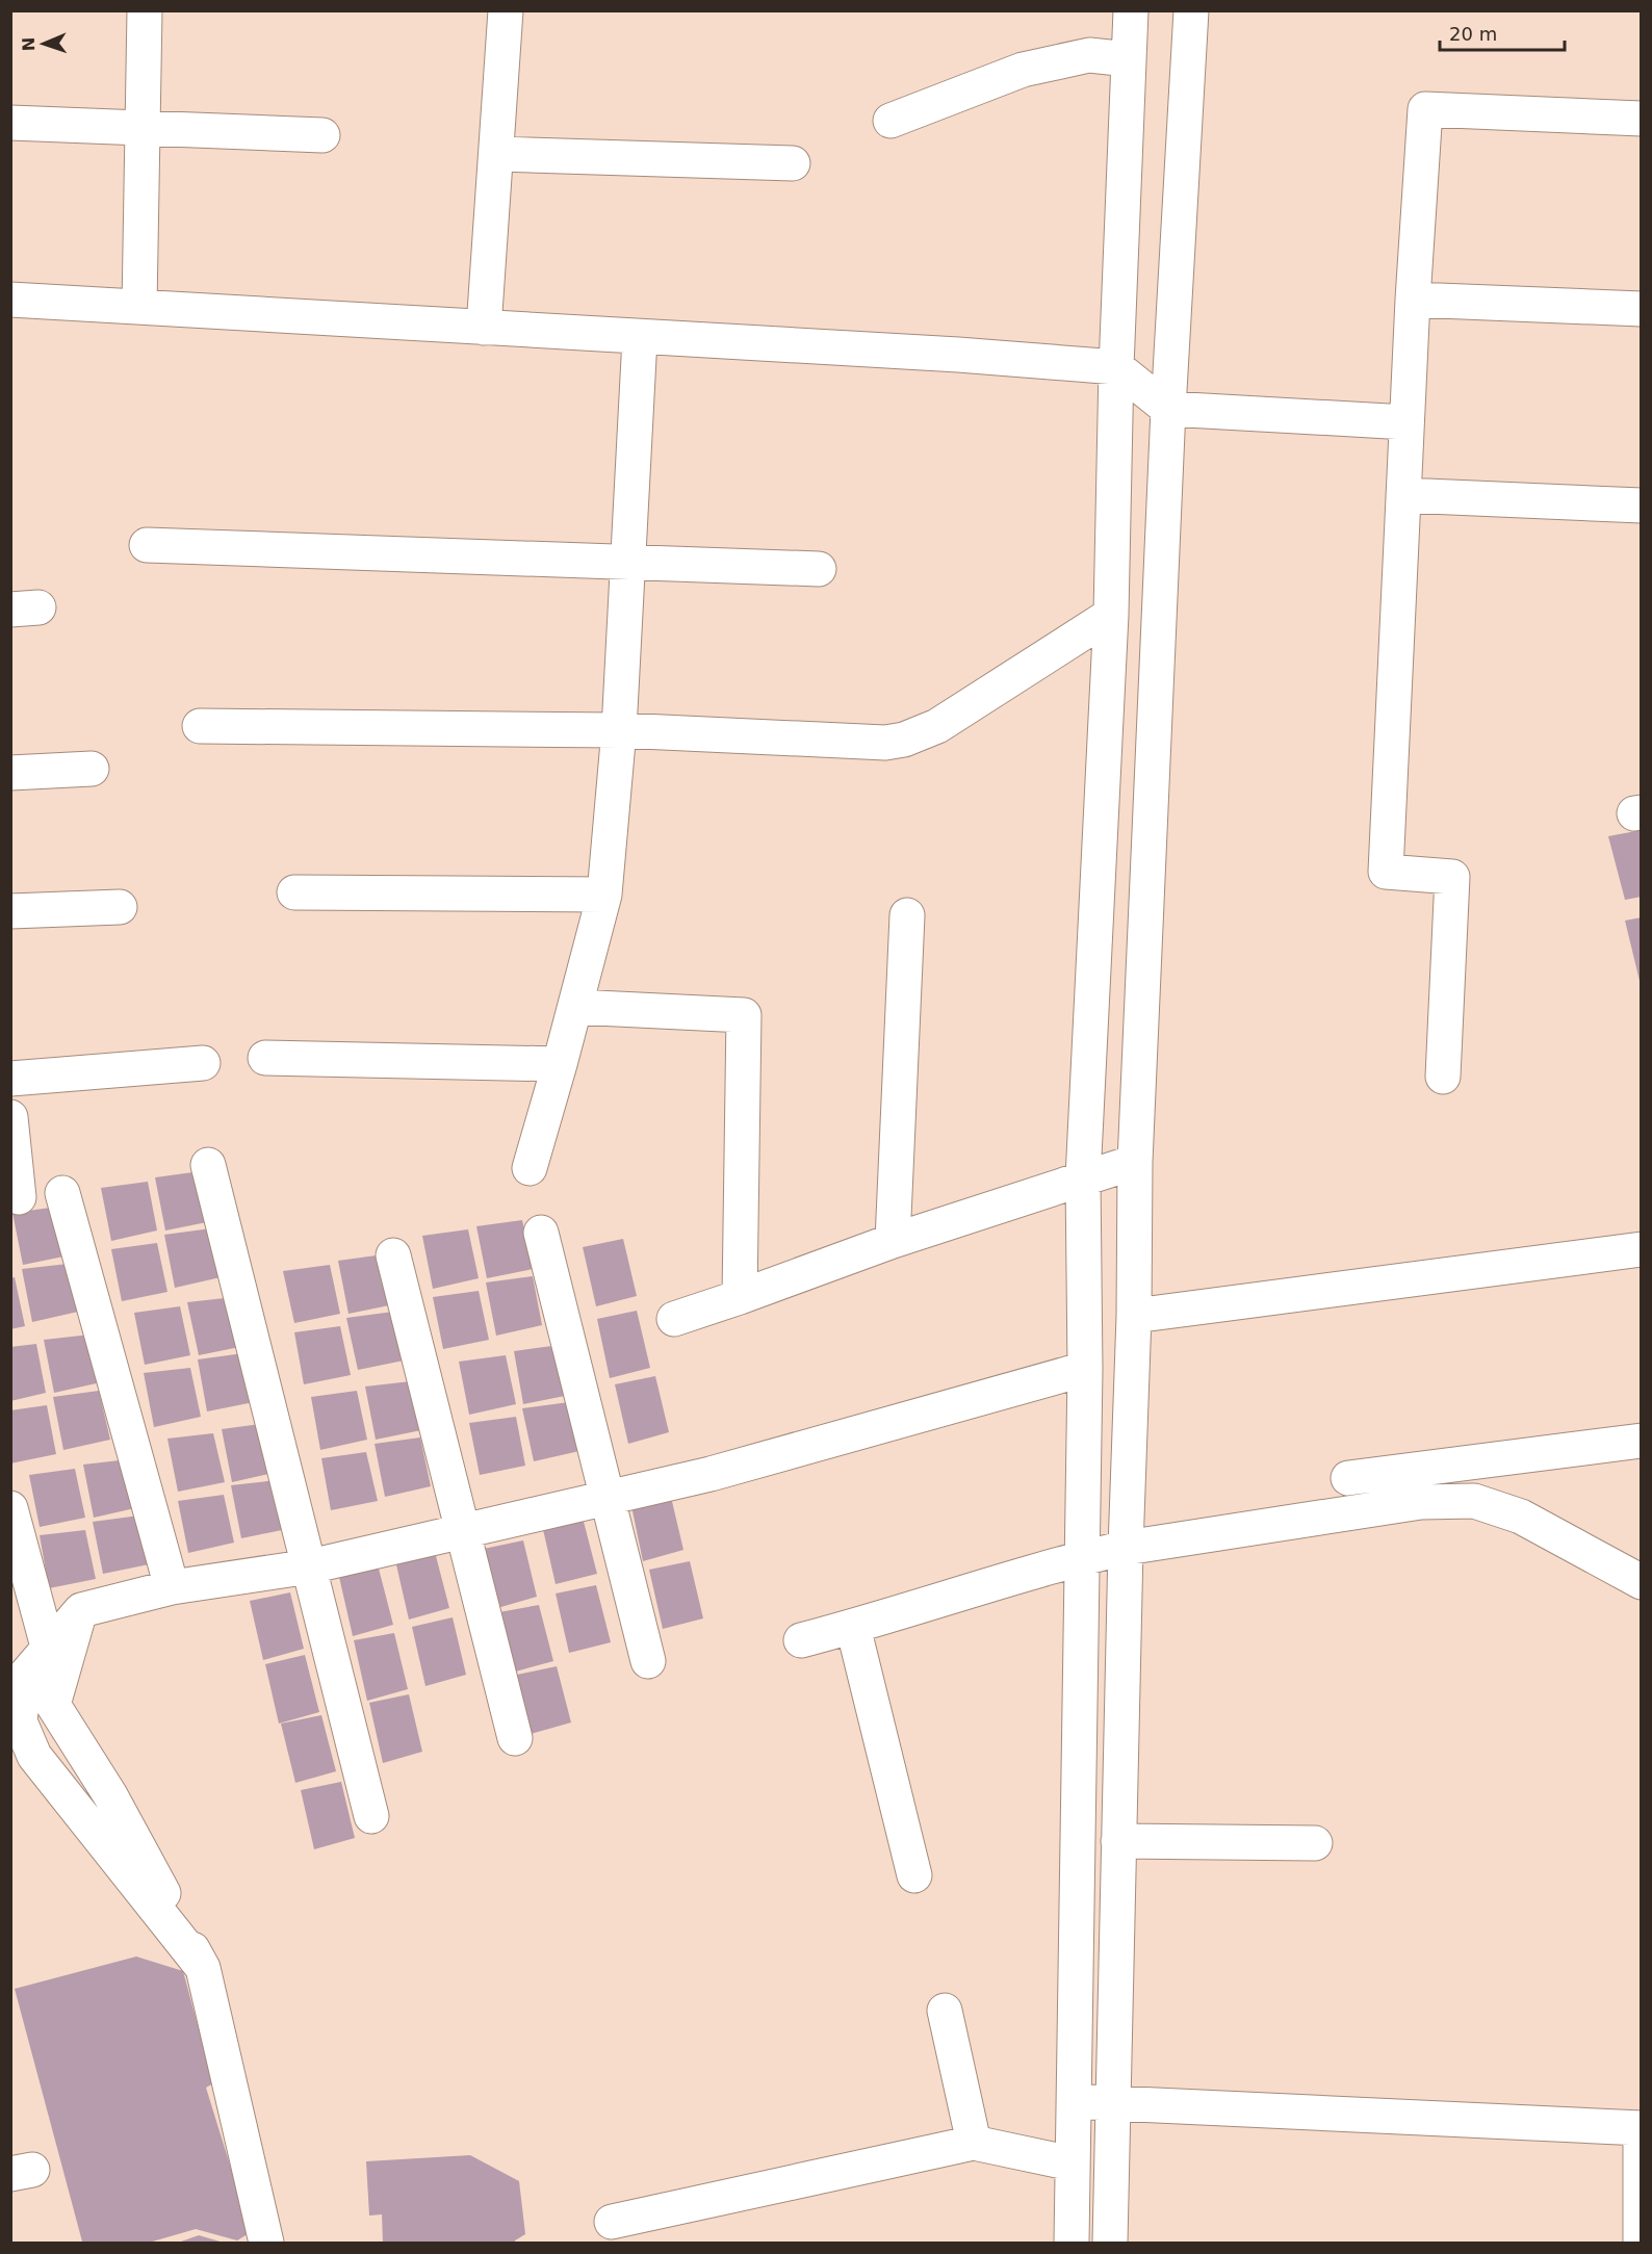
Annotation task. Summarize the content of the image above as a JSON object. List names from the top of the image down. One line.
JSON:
{"scale_bar":"20 m","north":"left"}
